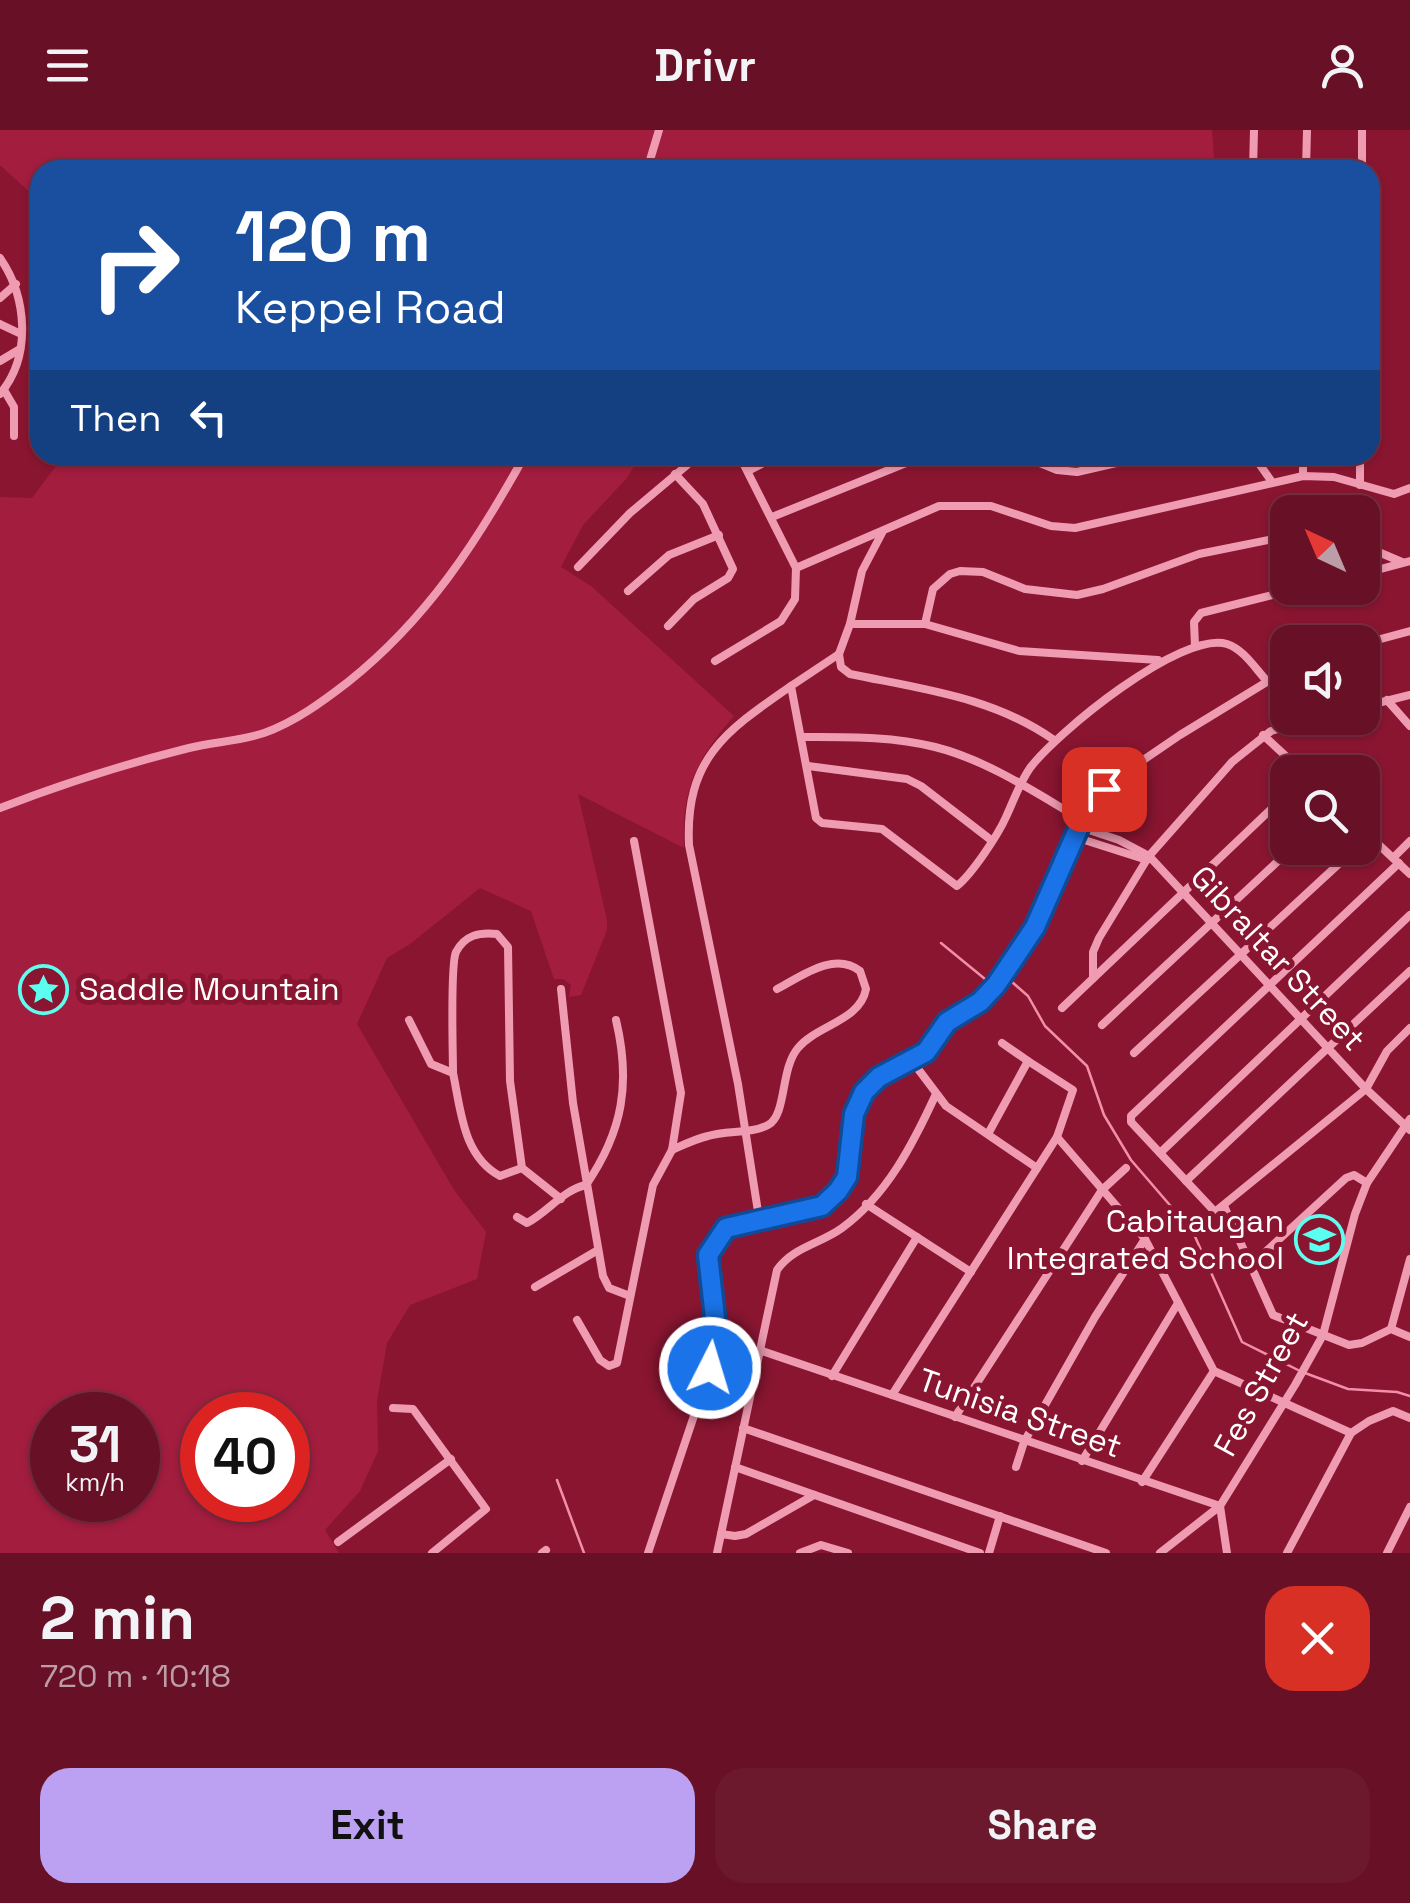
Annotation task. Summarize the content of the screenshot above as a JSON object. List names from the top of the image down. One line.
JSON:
{"streets":{"street":["Gibraltar Street","Fes Street","Tunisia Street"]},"crossings":[["Gibraltar Street","Fes Street"],["Fes Street","Tunisia Street"]],"places":{"place":["Saddle Mountain"],"school or university":["Cabitaugan Integrated School"]},"north":"top left","page":{"header":"Drivr","turn":["120 m","Keppel Road"],"then":"Then","speed":"31 km/h","limit":"40","heading":["2 min","720 m · 10:18"],"buttons":["Exit","Share"]}}
